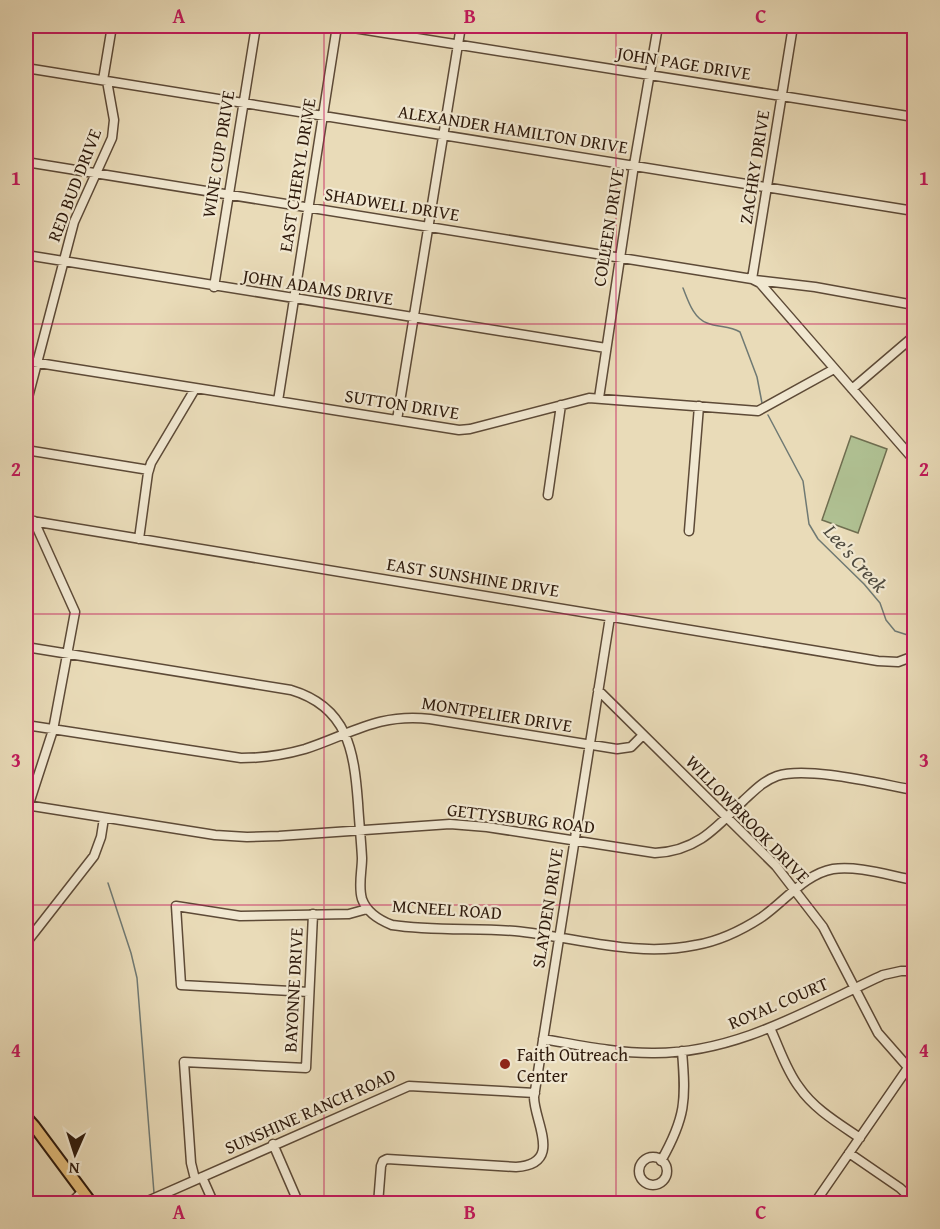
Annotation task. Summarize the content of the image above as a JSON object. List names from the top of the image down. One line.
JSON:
{"streets":{"street":["JOHN PAGE DRIVE","ALEXANDER HAMILTON DRIVE","WINE CUP DRIVE","ZACHRY DRIVE","EAST CHERYL DRIVE","RED BUD DRIVE","SHADWELL DRIVE","COLLEEN DRIVE","JOHN ADAMS DRIVE","SUTTON DRIVE","EAST SUNSHINE DRIVE","MONTPELIER DRIVE","GETTYSBURG ROAD","WILLOWBROOK DRIVE","SLAYDEN DRIVE","MCNEEL ROAD","BAYONNE DRIVE","ROYAL COURT","SUNSHINE RANCH ROAD"]},"crossings":[["JOHN PAGE DRIVE","ZACHRY DRIVE"],["JOHN PAGE DRIVE","EAST CHERYL DRIVE"],["JOHN PAGE DRIVE","COLLEEN DRIVE"],["ALEXANDER HAMILTON DRIVE","WINE CUP DRIVE"],["ALEXANDER HAMILTON DRIVE","ZACHRY DRIVE"],["ALEXANDER HAMILTON DRIVE","EAST CHERYL DRIVE"],["ALEXANDER HAMILTON DRIVE","RED BUD DRIVE"],["ALEXANDER HAMILTON DRIVE","COLLEEN DRIVE"],["WINE CUP DRIVE","SHADWELL DRIVE"],["WINE CUP DRIVE","JOHN ADAMS DRIVE"],["ZACHRY DRIVE","SHADWELL DRIVE"],["EAST CHERYL DRIVE","SHADWELL DRIVE"],["EAST CHERYL DRIVE","JOHN ADAMS DRIVE"],["EAST CHERYL DRIVE","SUTTON DRIVE"],["RED BUD DRIVE","SHADWELL DRIVE"],["RED BUD DRIVE","JOHN ADAMS DRIVE"],["RED BUD DRIVE","SUTTON DRIVE"],["SHADWELL DRIVE","COLLEEN DRIVE"],["COLLEEN DRIVE","JOHN ADAMS DRIVE"],["COLLEEN DRIVE","SUTTON DRIVE"],["EAST SUNSHINE DRIVE","SLAYDEN DRIVE"],["MONTPELIER DRIVE","WILLOWBROOK DRIVE"],["MONTPELIER DRIVE","SLAYDEN DRIVE"],["MONTPELIER DRIVE","MCNEEL ROAD"],["GETTYSBURG ROAD","WILLOWBROOK DRIVE"],["GETTYSBURG ROAD","SLAYDEN DRIVE"],["GETTYSBURG ROAD","MCNEEL ROAD"],["WILLOWBROOK DRIVE","SLAYDEN DRIVE"],["WILLOWBROOK DRIVE","MCNEEL ROAD"],["WILLOWBROOK DRIVE","ROYAL COURT"],["SLAYDEN DRIVE","MCNEEL ROAD"],["SLAYDEN DRIVE","ROYAL COURT"],["SLAYDEN DRIVE","SUNSHINE RANCH ROAD"],["BAYONNE DRIVE","SUNSHINE RANCH ROAD"]],"water":["Lee's Creek"],"places":["Faith Outreach Center"],"north":"bottom","grid":{"columns":["A","B","C"],"rows":["1","2","3","4"]}}
